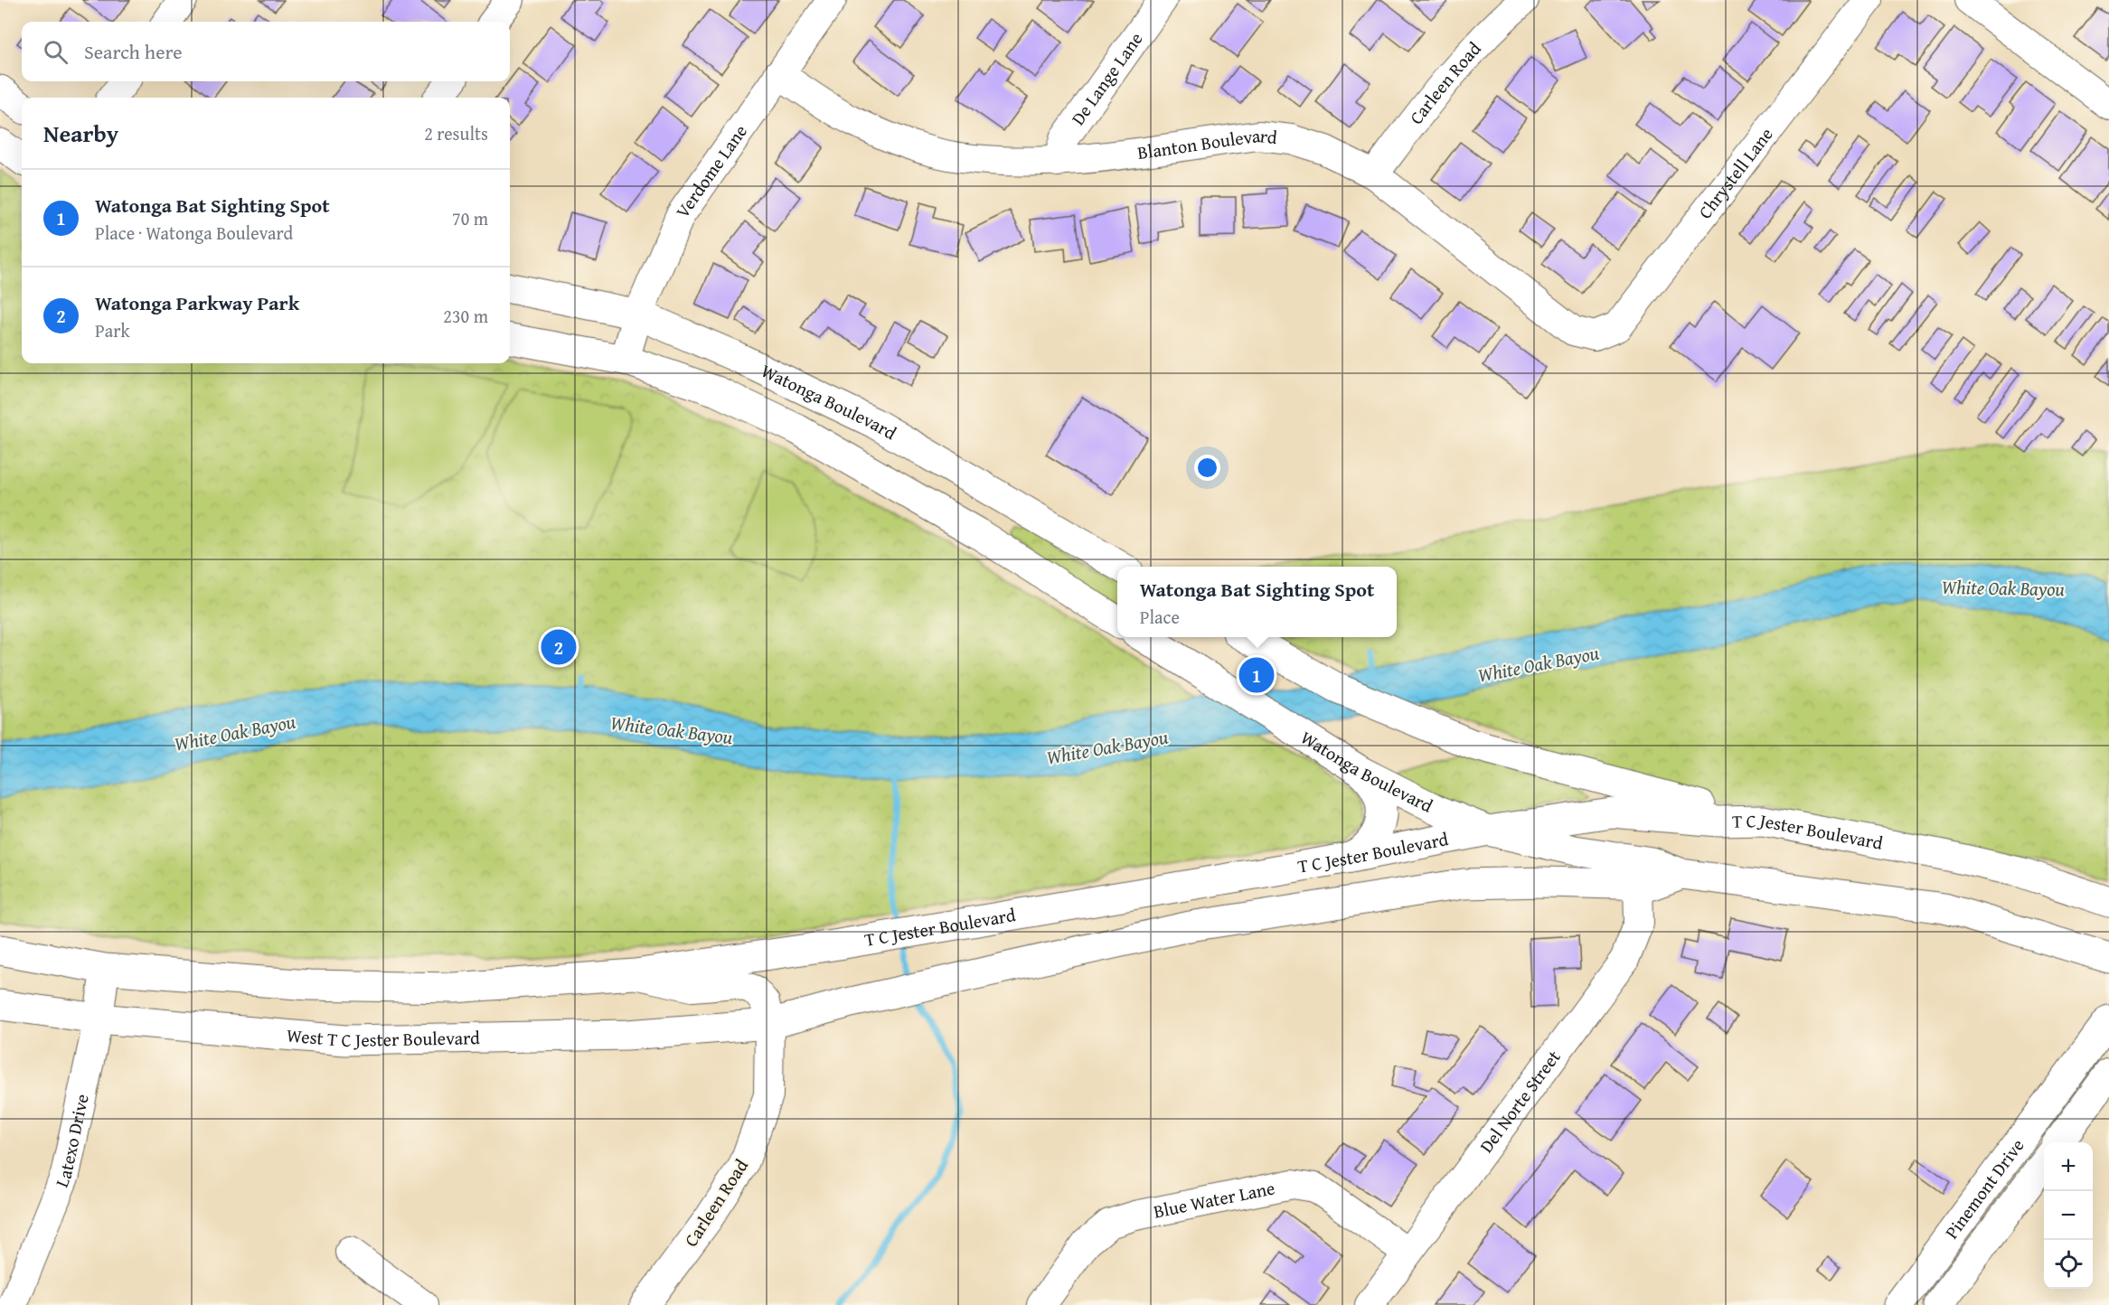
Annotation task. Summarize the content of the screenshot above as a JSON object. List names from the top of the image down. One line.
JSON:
{"streets":{"main road":["Watonga Boulevard","T C Jester Boulevard","West T C Jester Boulevard","Pinemont Drive"],"street":["De Lange Lane","Carleen Road","Blanton Boulevard","Verdome Lane","Chrystell Lane","Del Norte Street","Latexo Drive","Blue Water Lane"]},"crossings":[["De Lange Lane","Blanton Boulevard"],["Carleen Road","Blanton Boulevard"],["Carleen Road","T C Jester Boulevard"],["Carleen Road","West T C Jester Boulevard"],["Blanton Boulevard","Verdome Lane"],["Blanton Boulevard","Chrystell Lane"],["Verdome Lane","Watonga Boulevard"],["Watonga Boulevard","T C Jester Boulevard"],["West T C Jester Boulevard","Latexo Drive"],["Del Norte Street","Blue Water Lane"]],"water":["White Oak Bayou"],"page":{"search":"Search here","heading":["Nearby","2 results"],"list":[{"mark":"1","name":"Watonga Bat Sighting Spot","note":"Place · Watonga Boulevard","value":"70 m"},{"mark":"2","name":"Watonga Parkway Park","note":"Park","value":"230 m"}],"popup":["Watonga Bat Sighting Spot","Place"],"pins":["2","1"],"map_buttons":["+","−"]}}
